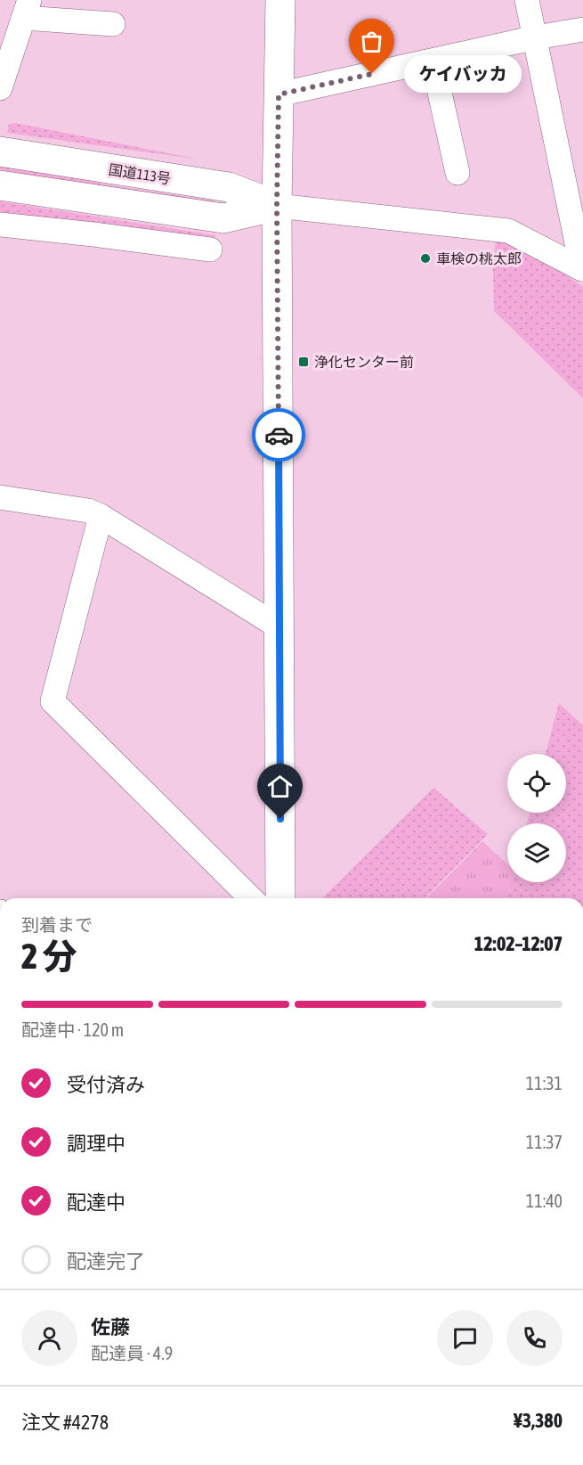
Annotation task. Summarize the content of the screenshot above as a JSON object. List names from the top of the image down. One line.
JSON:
{"streets":{"main road":["国道113号"]},"places":{"other":["ケイバッカ","車検の桃太郎"],"transit":["浄化センター前"]},"page":{"bubble":"ケイバッカ","heading":["2 分","到着まで","12:02–12:07"],"panel":["佐藤","配達員 · 4.9","注文 #4278","¥3,380"],"bar":"配達中 · 120 m","list":[["受付済み","11:31"],["調理中","11:37"],["配達中","11:40"],"配達完了"]}}
